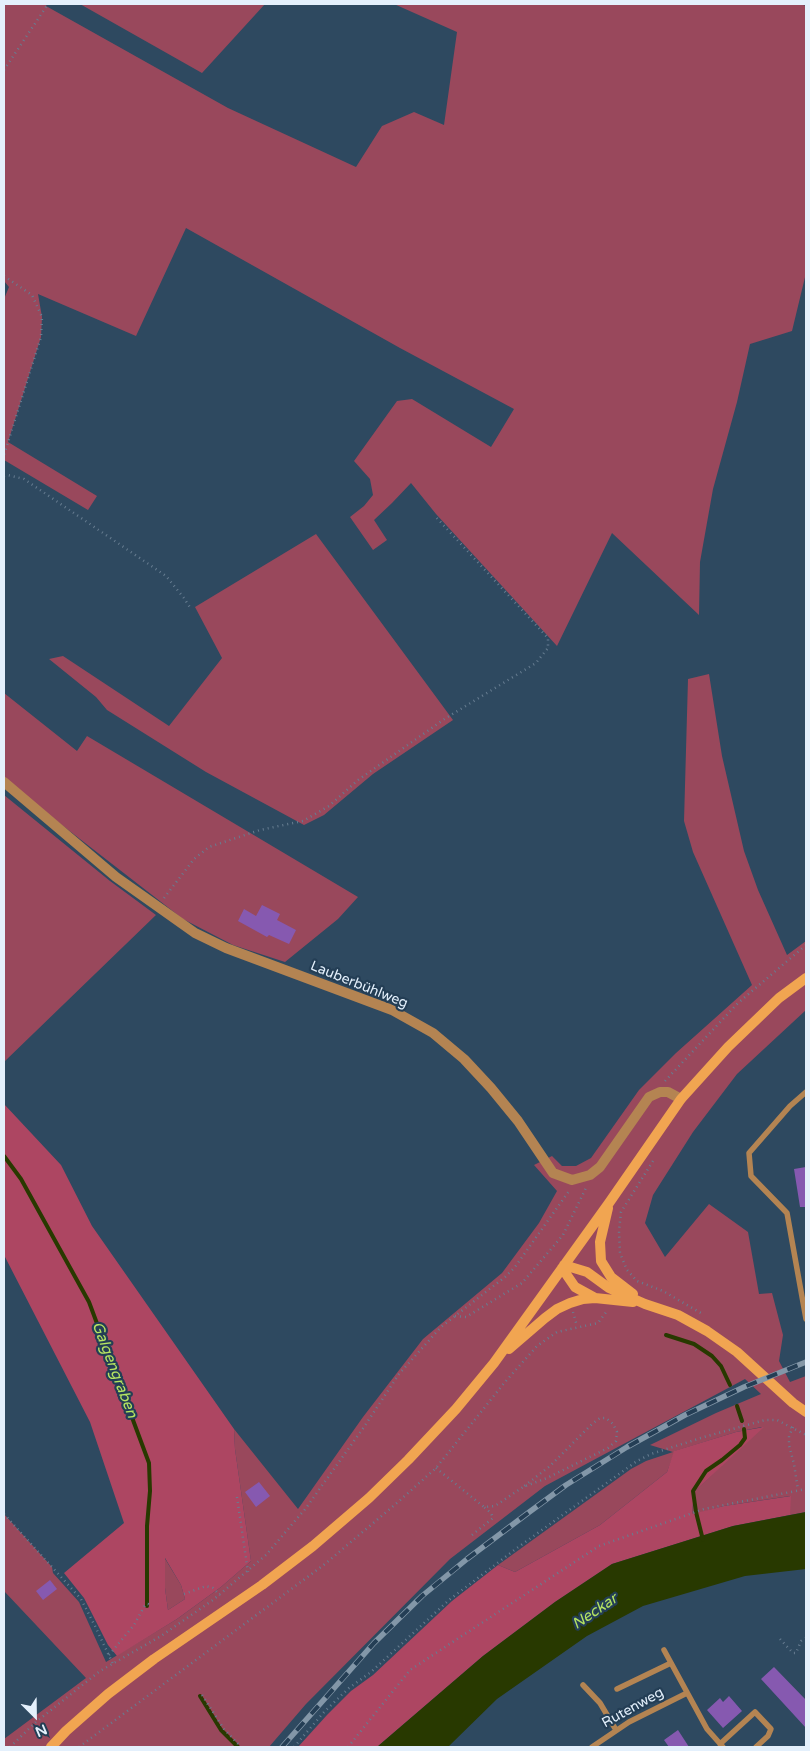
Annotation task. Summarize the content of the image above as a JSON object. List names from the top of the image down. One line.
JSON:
{"streets":{"street":["Lauberbühlweg"],"lane":["Rutenweg"]},"water":["Galgengraben","Neckar"],"north":"bottom right"}
